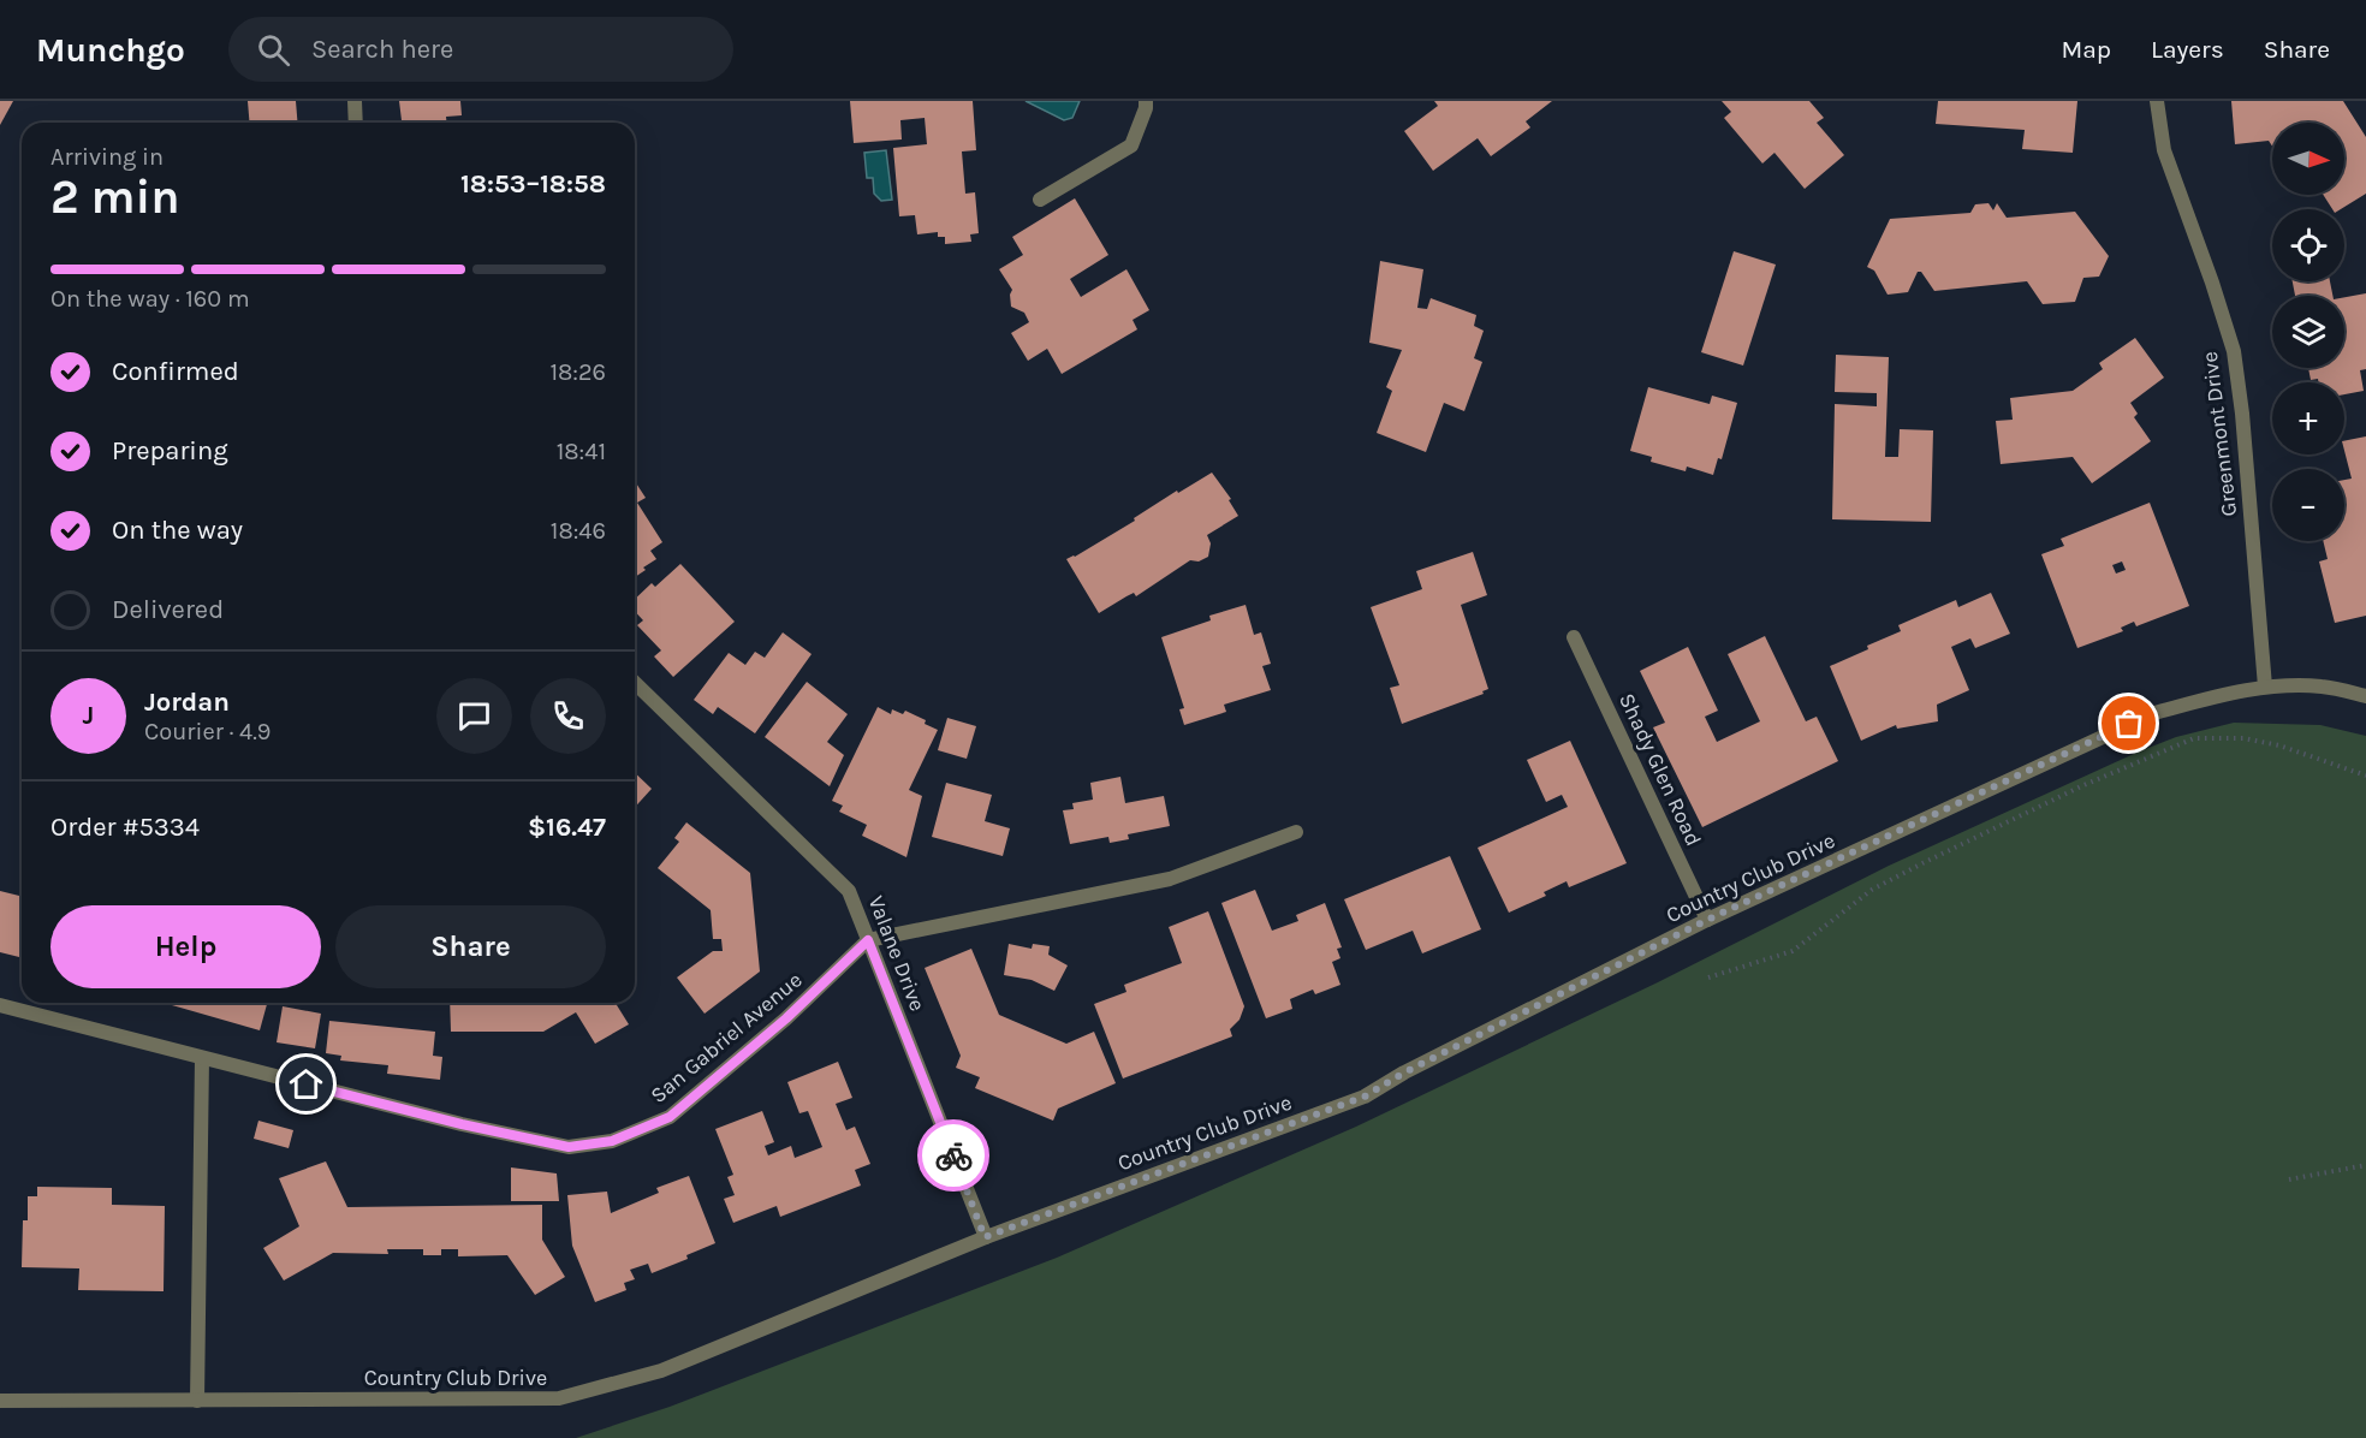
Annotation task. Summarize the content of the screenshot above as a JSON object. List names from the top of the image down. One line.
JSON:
{"streets":{"street":["Greenmont Drive","Shady Glen Road","Country Club Drive","Valane Drive","San Gabriel Avenue"]},"crossings":[["Greenmont Drive","Country Club Drive"],["Shady Glen Road","Country Club Drive"],["Country Club Drive","Valane Drive"],["Valane Drive","San Gabriel Avenue"]],"north":"right","page":{"header":"Munchgo","search":"Search here","nav":["Map","Layers","Share"],"map_buttons":["+","−"],"heading":["2 min","Arriving in","18:53–18:58"],"panel":["Jordan","Courier · 4.9","Order #5334","$16.47"],"bar":"On the way · 160 m","list":[["Confirmed","18:26"],["Preparing","18:41"],["On the way","18:46"],"Delivered"],"round":"J","buttons":["Help","Share"]}}
